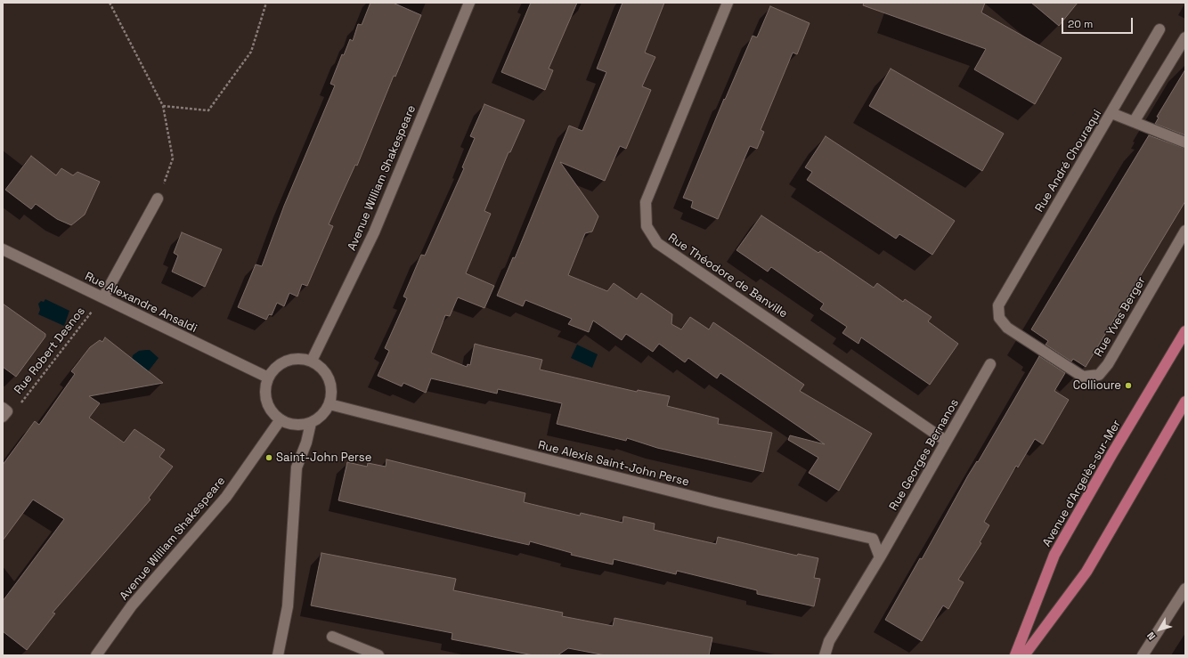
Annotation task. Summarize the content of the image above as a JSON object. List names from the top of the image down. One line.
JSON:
{"streets":{"main road":["Avenue d'Argelès-sur-Mer"],"street":["Rue André Chouraqui","Avenue William Shakespeare","Rue Théodore de Banville","Rue Alexandre Ansaldi","Rue Yves Berger","Rue Georges Bernanos","Rue Alexis Saint-John Perse"],"path":["Rue Robert Desnos"]},"crossings":[["Rue André Chouraqui","Rue Yves Berger"],["Avenue William Shakespeare","Rue Alexandre Ansaldi"],["Avenue William Shakespeare","Rue Alexis Saint-John Perse"],["Rue Théodore de Banville","Rue Georges Bernanos"],["Rue Alexandre Ansaldi","Rue Robert Desnos"],["Rue Alexandre Ansaldi","Rue Alexis Saint-John Perse"],["Rue Georges Bernanos","Rue Alexis Saint-John Perse"]],"places":["Collioure","Saint-John Perse"],"scale_bar":"20 m","north":"bottom left"}
